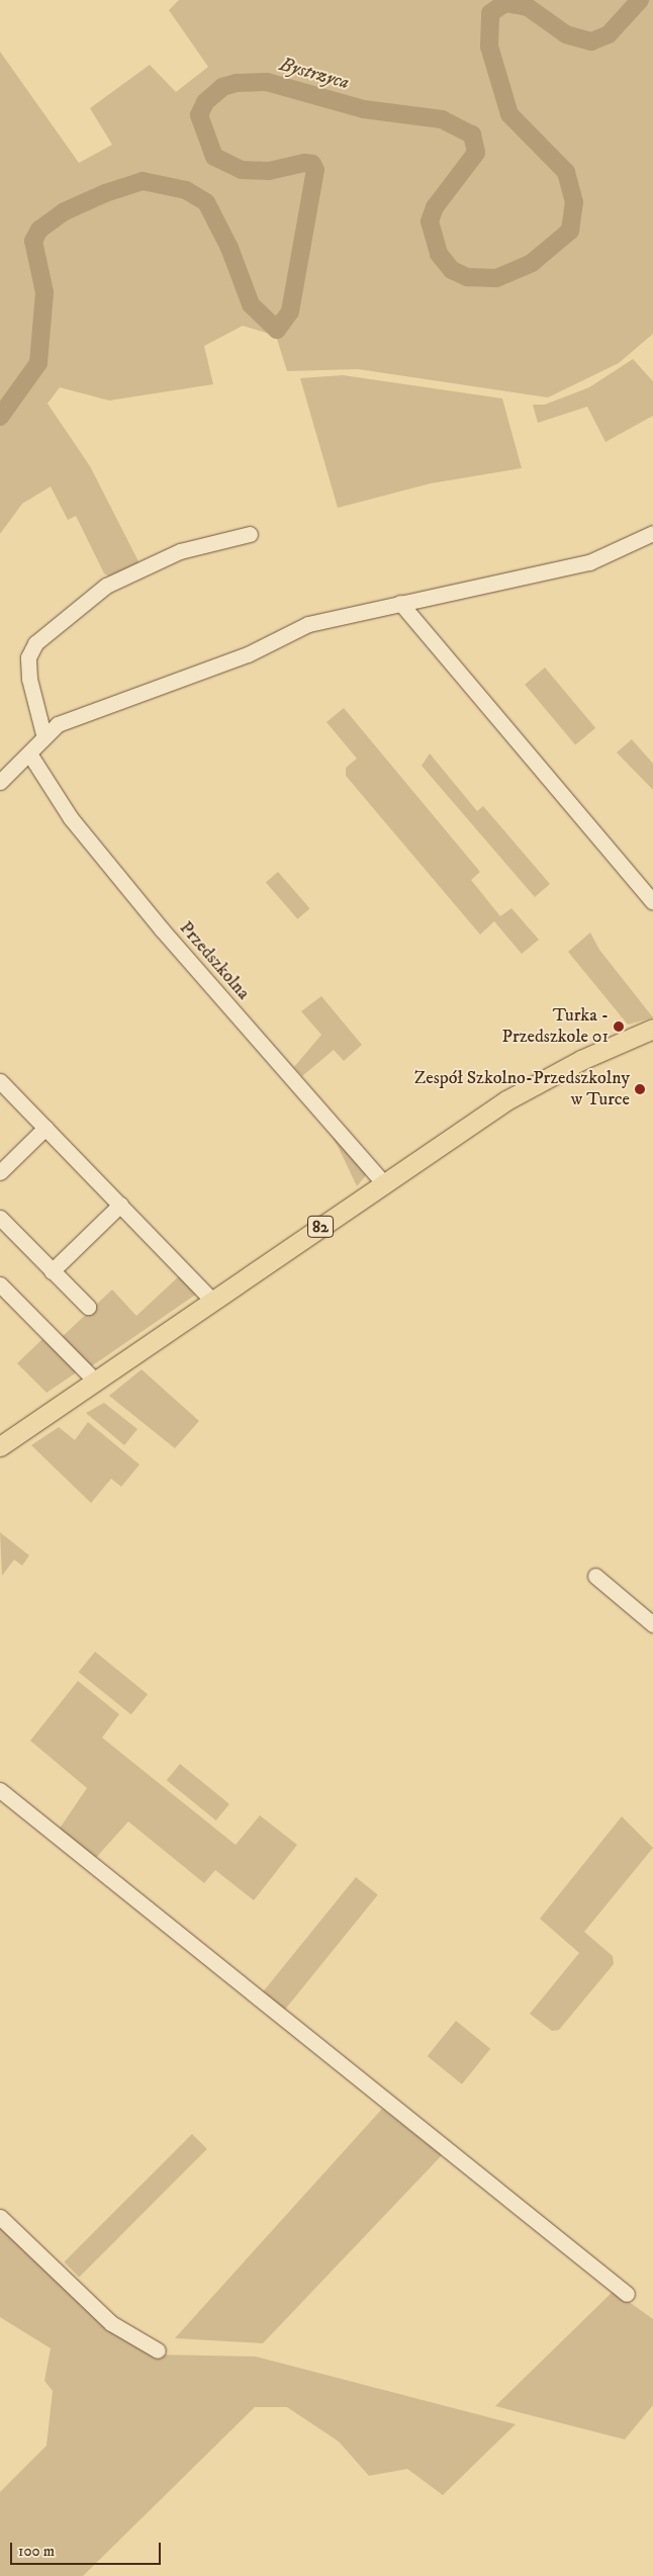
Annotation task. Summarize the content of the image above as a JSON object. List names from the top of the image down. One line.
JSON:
{"streets":{"main road":["82"],"street":["Przedszkolna"]},"crossings":[["Przedszkolna","82"]],"water":["Bystrzyca"],"places":["Turka - Przedszkole 01","Zespół Szkolno-Przedszkolny w Turce"],"scale_bar":"100 m"}
